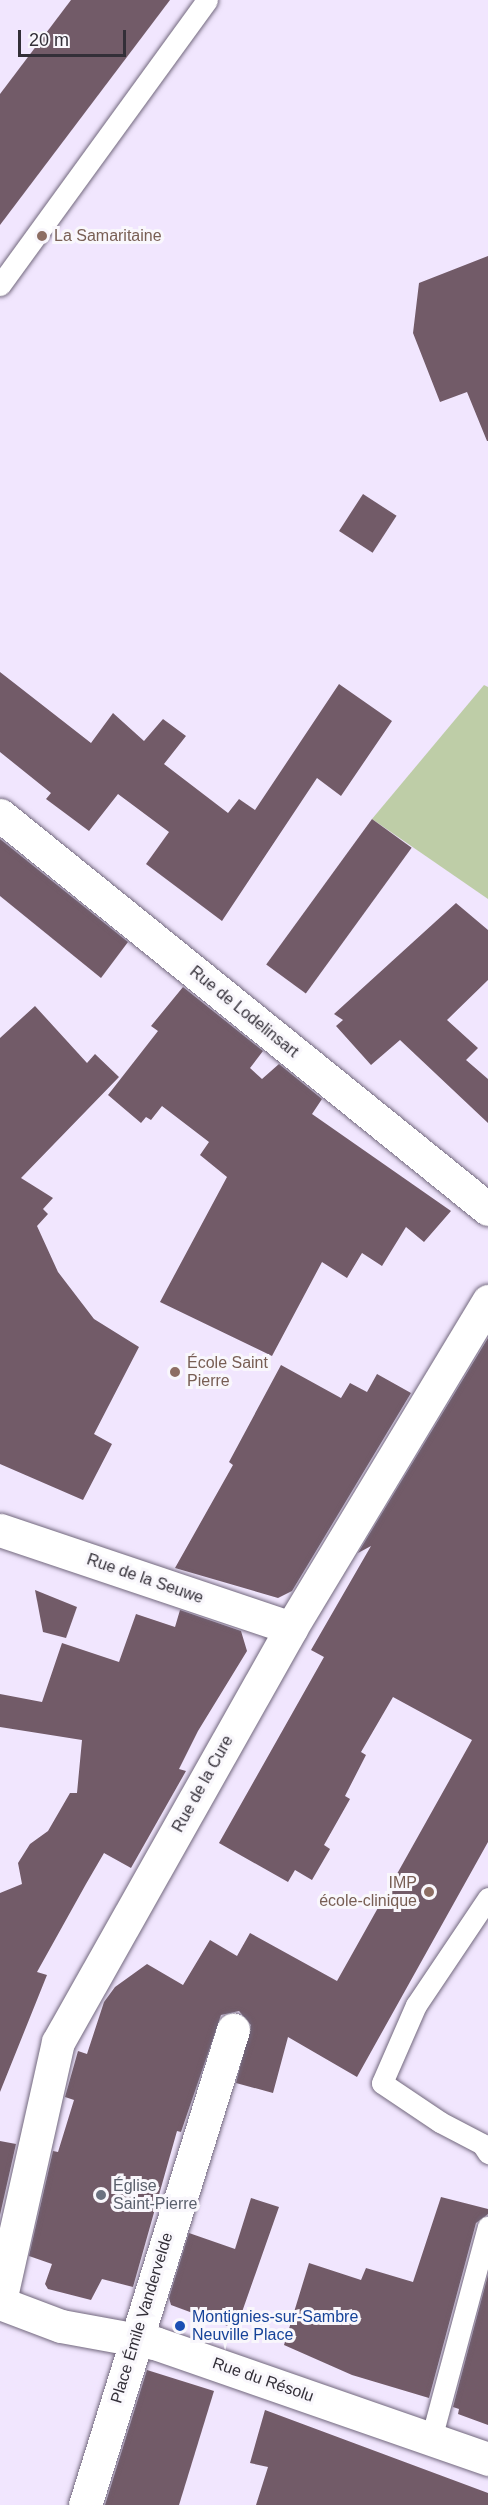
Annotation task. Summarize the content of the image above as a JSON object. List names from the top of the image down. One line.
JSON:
{"streets":{"street":["Rue de Lodelinsart","Rue de la Seuwe","Rue de la Cure","Place Émile Vandervelde","Rue du Résolu"]},"crossings":[["Rue de la Seuwe","Rue de la Cure"],["Rue de la Cure","Rue du Résolu"],["Place Émile Vandervelde","Rue du Résolu"]],"places":["La Samaritaine","École Saint Pierre","IMP école-clinique","Église Saint-Pierre","Montignies-sur-Sambre Neuville Place"],"scale_bar":"20 m"}
